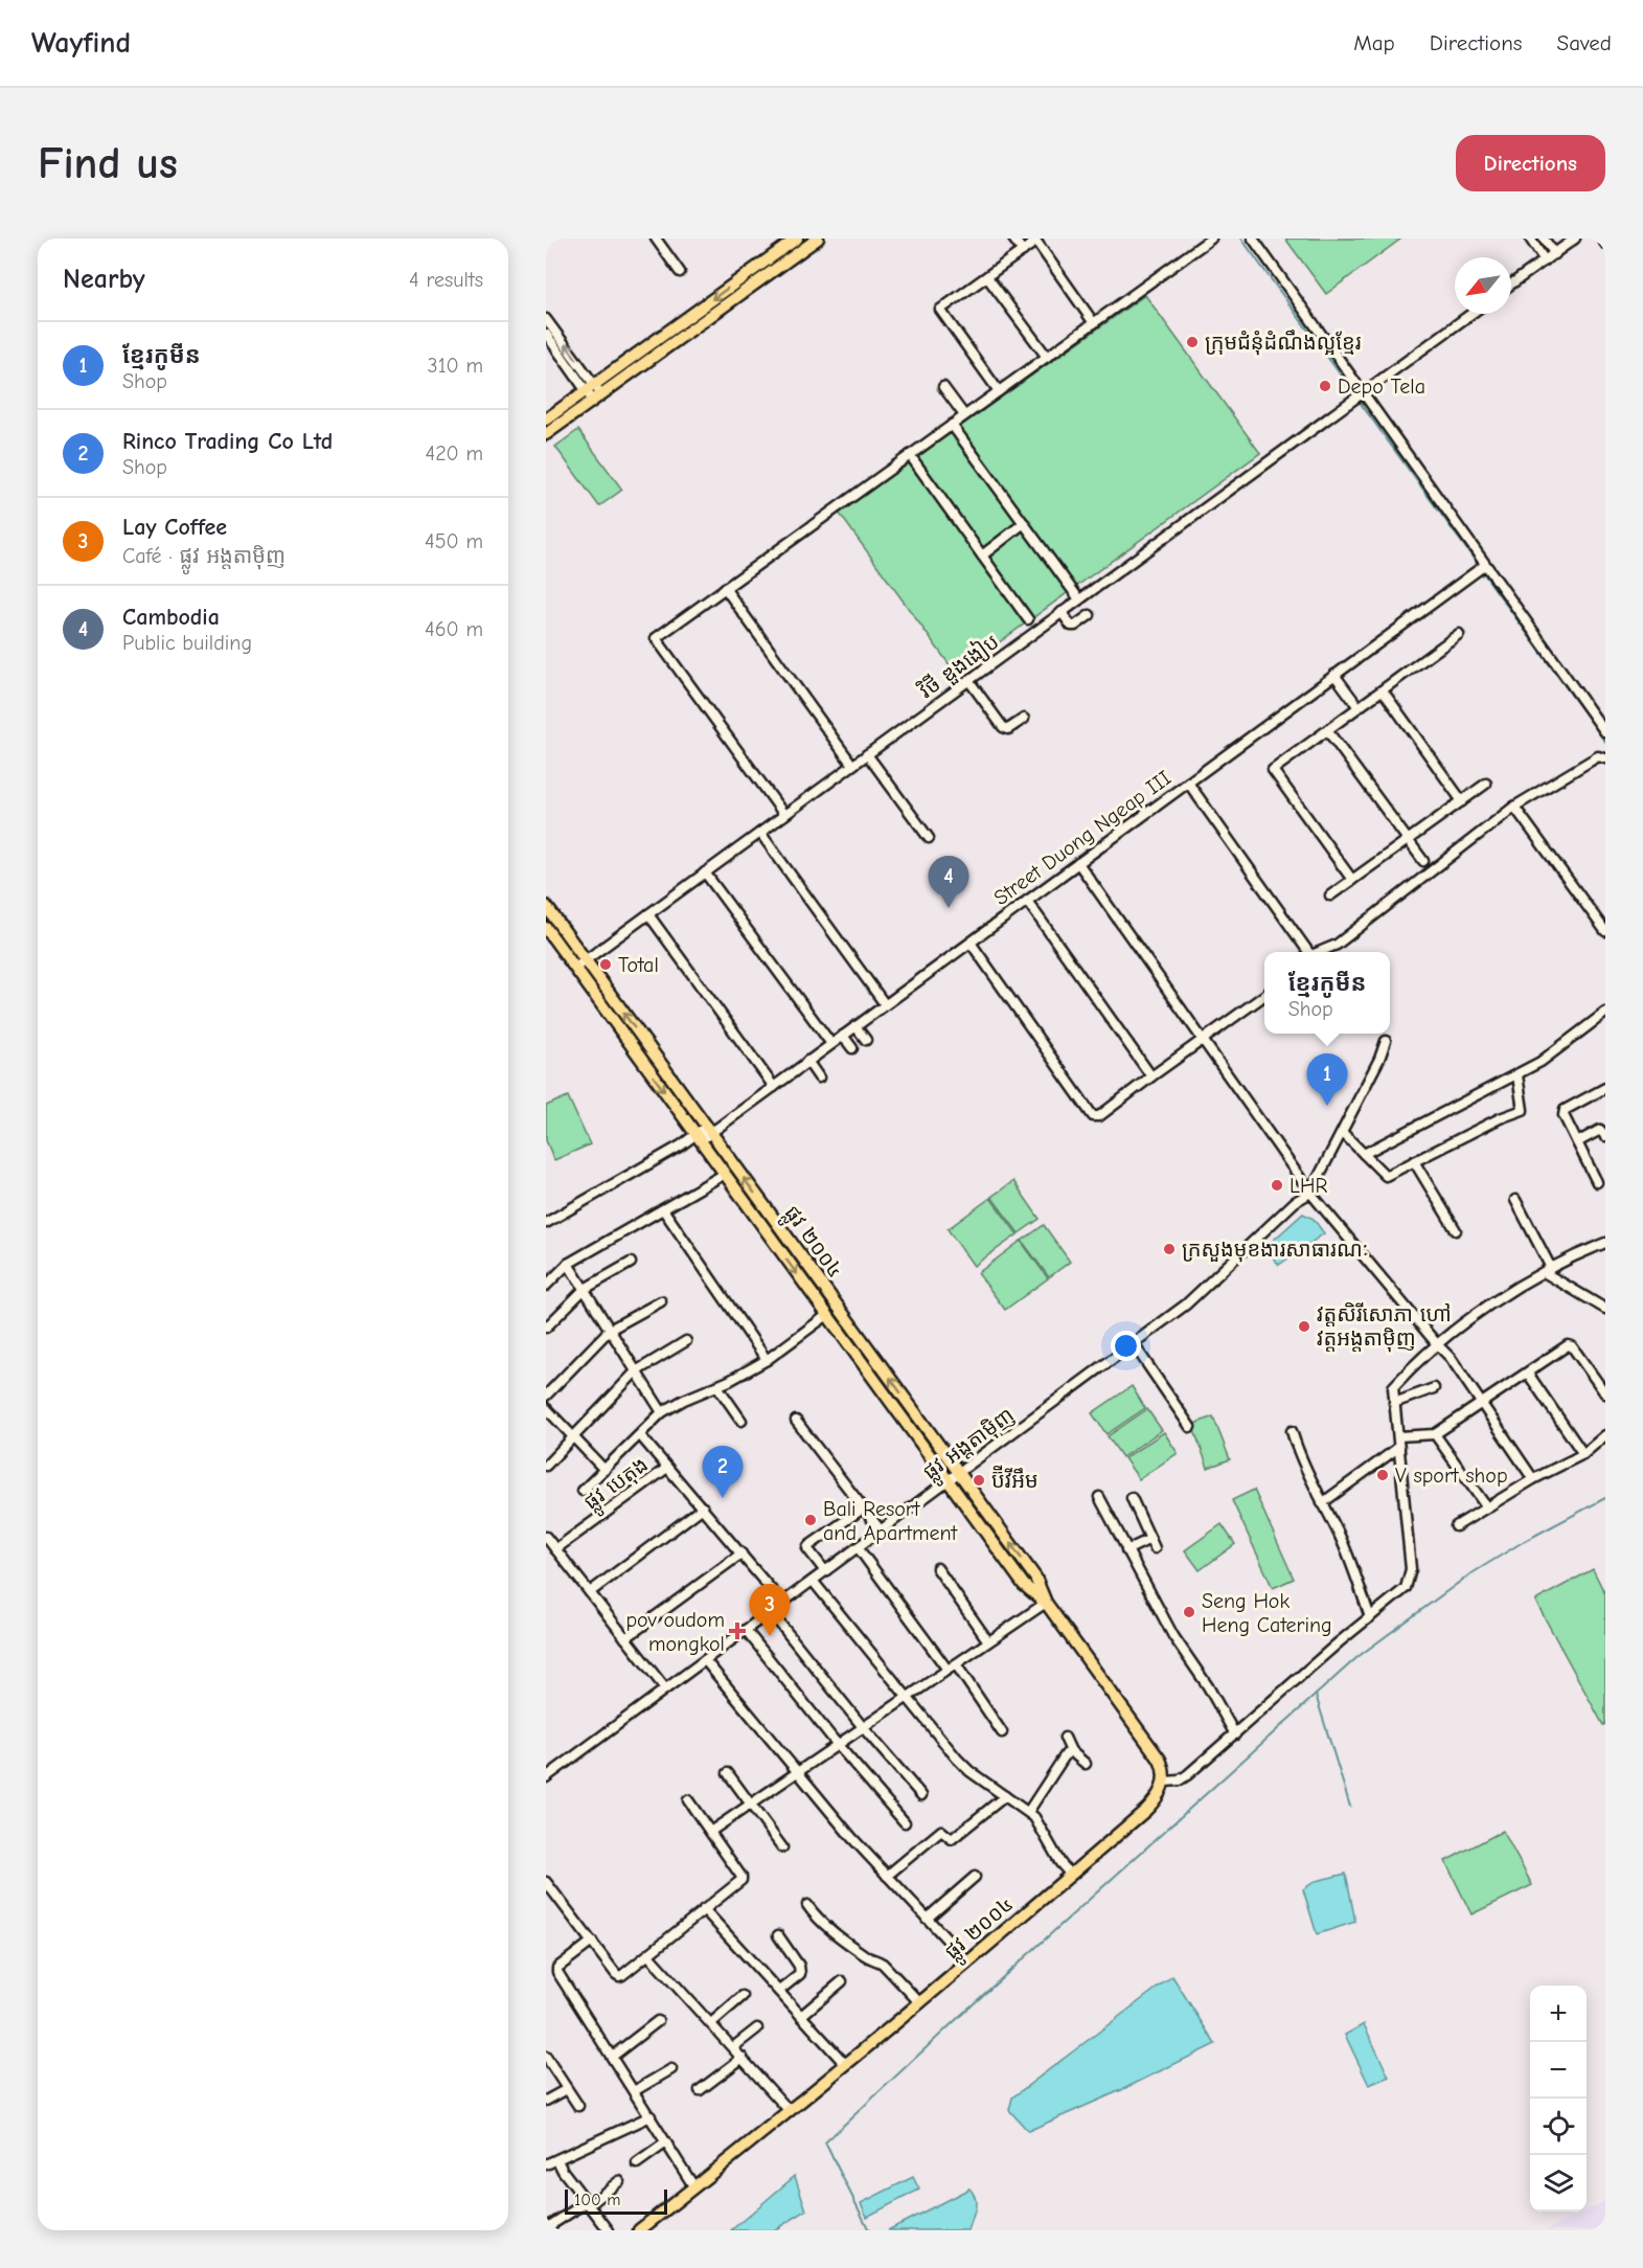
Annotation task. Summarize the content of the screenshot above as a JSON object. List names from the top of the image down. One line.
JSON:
{"streets":{"main road":["ផ្លូវ ២០០៤"],"street":["វិថី ឌួងងៀប","Street Duong Ngeap III","ផ្លូវ អង្តតាម៉ិញ","ផ្លូវ បេតុង"]},"crossings":[["វិថី ឌួងងៀប","ផ្លូវ ២០០៤"],["Street Duong Ngeap III","ផ្លូវ ២០០៤"],["ផ្លូវ ២០០៤","ផ្លូវ អង្តតាម៉ិញ"]],"places":{"other":["ក្រុមជំនុំដំណឹងល្អខ្មែរ","Depo Tela","Total","LHR","ក្រសួងមុខងារសាធារណៈ","វត្តសិរីសោភា ហៅ វត្តអង្តតាម៉ិញ","V sport shop","ប៊ីវីអឹម","Bali Resort and Apartment","Seng Hok Heng Catering"],"health":["pov oudom mongkol"]},"scale_bar":"100 m","north":"bottom left","page":{"header":"Wayfind","nav":["Map","Directions","Saved"],"buttons":"Directions","title":"Find us","heading":["Nearby","4 results"],"list":[{"mark":"1","name":"ខ្មែរកូមីន","note":"Shop","value":"310 m"},{"mark":"2","name":"Rinco Trading Co Ltd","note":"Shop","value":"420 m"},{"mark":"3","name":"Lay Coffee","note":"Café · ផ្លូវ អង្តតាម៉ិញ","value":"450 m"},{"mark":"4","name":"Cambodia","note":"Public building","value":"460 m"}],"pins":["4","1","2","3"],"popup":["ខ្មែរកូមីន","Shop"],"map_buttons":["+","−"],"scale":"100 m"}}
